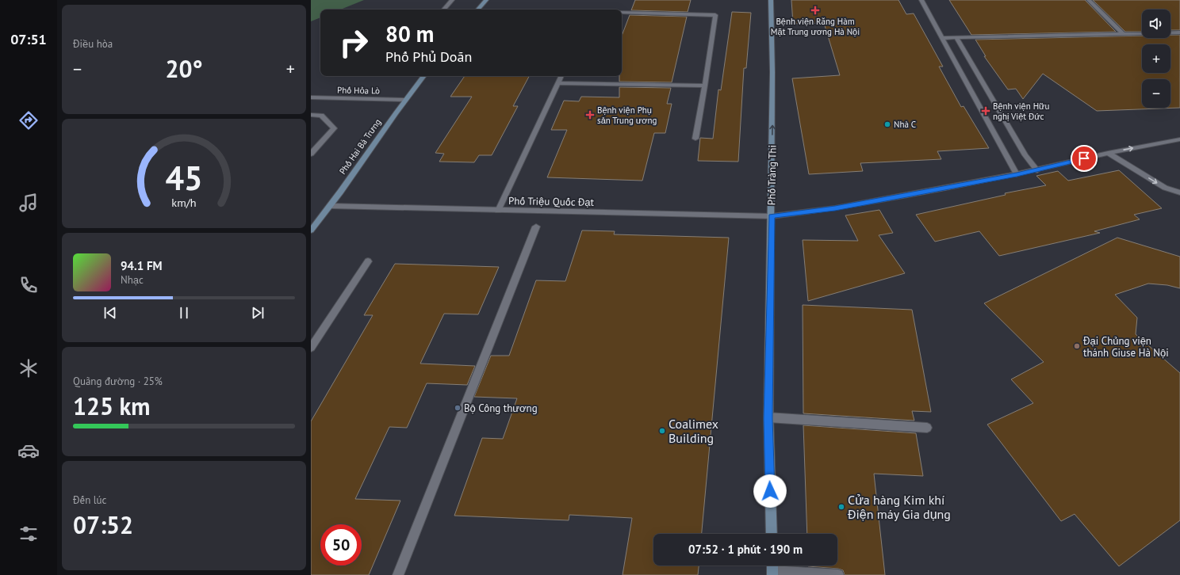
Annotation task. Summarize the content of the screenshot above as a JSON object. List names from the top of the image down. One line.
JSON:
{"streets":{"main road":["Phố Hai Bà Trưng","Phố Tràng Thi"],"street":["Phố Hỏa Lò","Phố Triệu Quốc Đạt"]},"crossings":[["Phố Hỏa Lò","Phố Hai Bà Trưng"],["Phố Hai Bà Trưng","Phố Triệu Quốc Đạt"],["Phố Tràng Thi","Phố Triệu Quốc Đạt"]],"one_way":["Phố Tràng Thi"],"places":{"health":["Bệnh viện Răng Hàm Mặt Trung ương Hà Nội","Bệnh viện Hữu nghị Việt Đức","Bệnh viện Phụ sản Trung ương"],"other":["Nhà C","Đại Chủng viện thánh Giuse Hà Nội","Bộ Công thương","Coalimex Building","Cửa hàng Kim khí Điện máy Gia dụng"]},"page":{"tabs":"07:51","tile":["Điều hòa",["Quãng đường · 25%","125 km"],["Đến lúc","07:52"]],"map_buttons":["+","−"],"turn":["80 m","Phố Phủ Doãn"],"heat":["−","20°","+"],"song":["94.1 FM","Nhạc"],"limit":"50","trip":"07:52 · 1 phút · 190 m","gauge":["45","km/h"]}}
